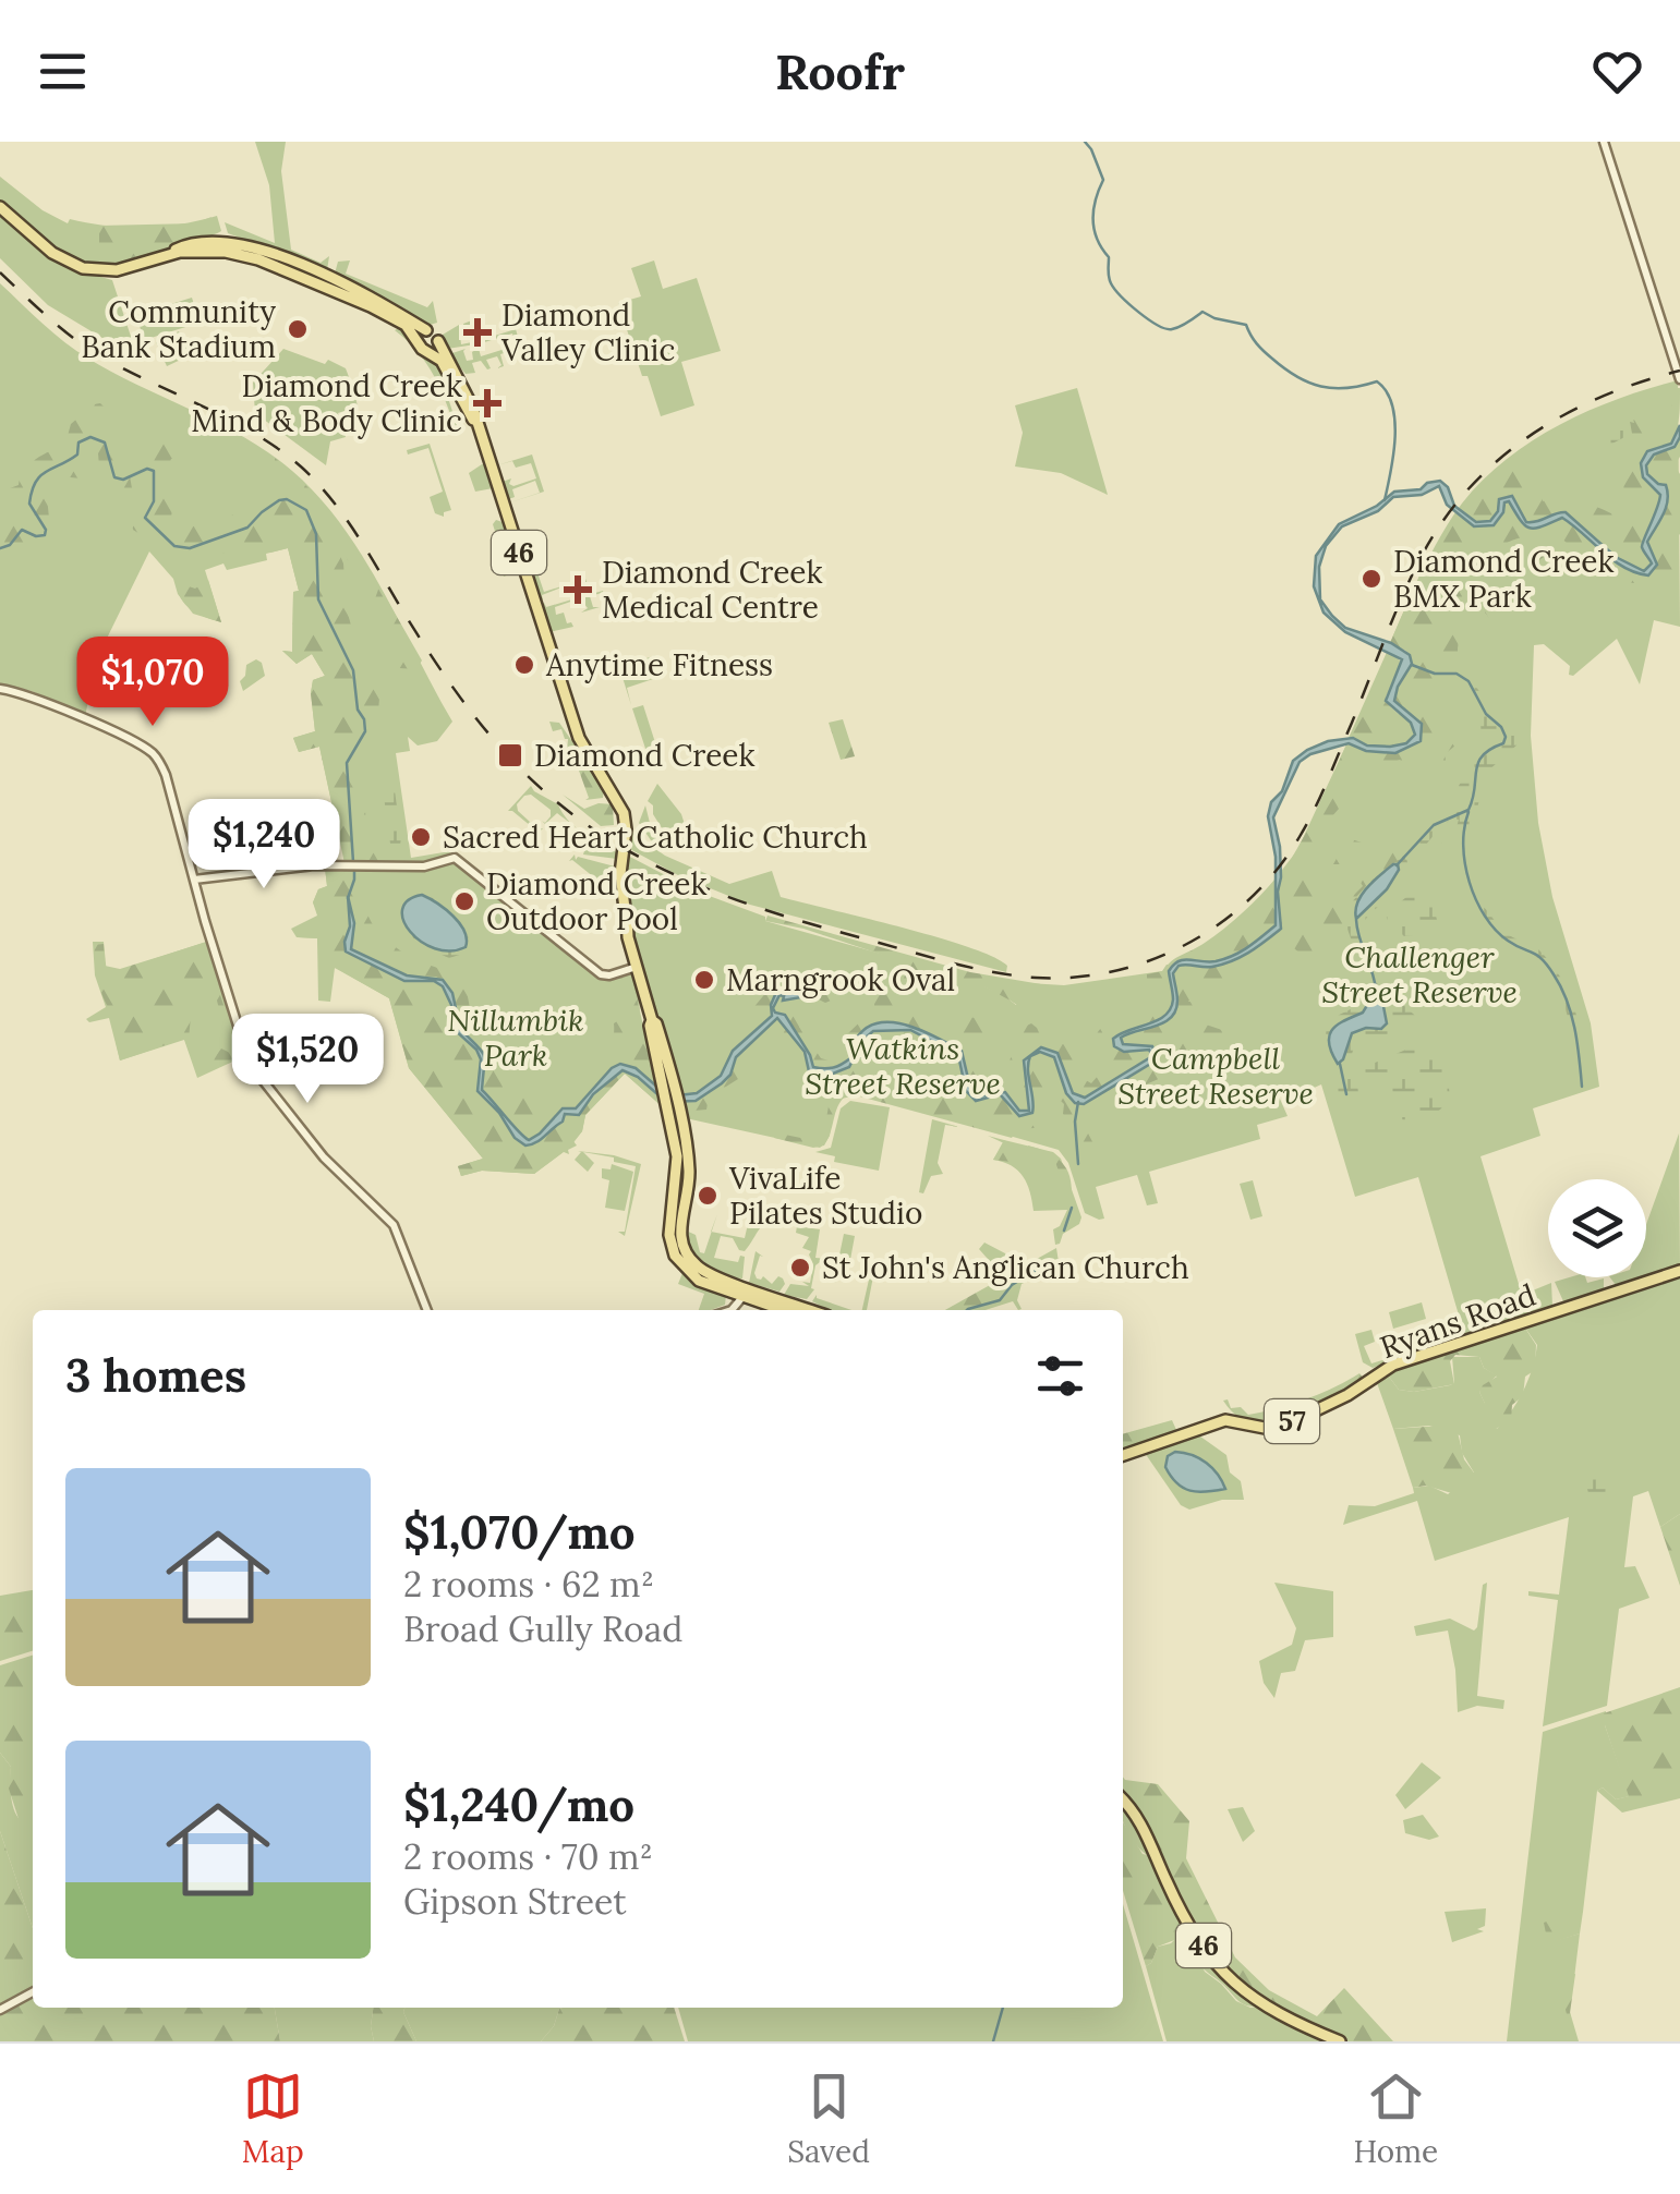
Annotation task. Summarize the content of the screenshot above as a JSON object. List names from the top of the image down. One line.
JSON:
{"streets":{"main road":["46","Ryans Road","57"]},"parks":["Challenger Street Reserve","Nillumbik Park","Watkins Street Reserve","Campbell Street Reserve"],"places":{"other":["Community Bank Stadium","Diamond Creek BMX Park","Anytime Fitness","Sacred Heart Catholic Church","Diamond Creek Outdoor Pool","Marngrook Oval","VivaLife Pilates Studio","St John's Anglican Church"],"health":["Diamond Valley Clinic","Diamond Creek Mind & Body Clinic","Diamond Creek Medical Centre"],"transit":["Diamond Creek"]},"page":{"header":"Roofr","price":["$1,070","$1,240","$1,520"],"heading":"3 homes","list":[{"name":"$1,070/mo","note":"2 rooms · 62 m² · Broad Gully Road"},{"name":"$1,240/mo","note":"2 rooms · 70 m² · Gipson Street"}],"tabs":["Map","Saved","Home"]}}
